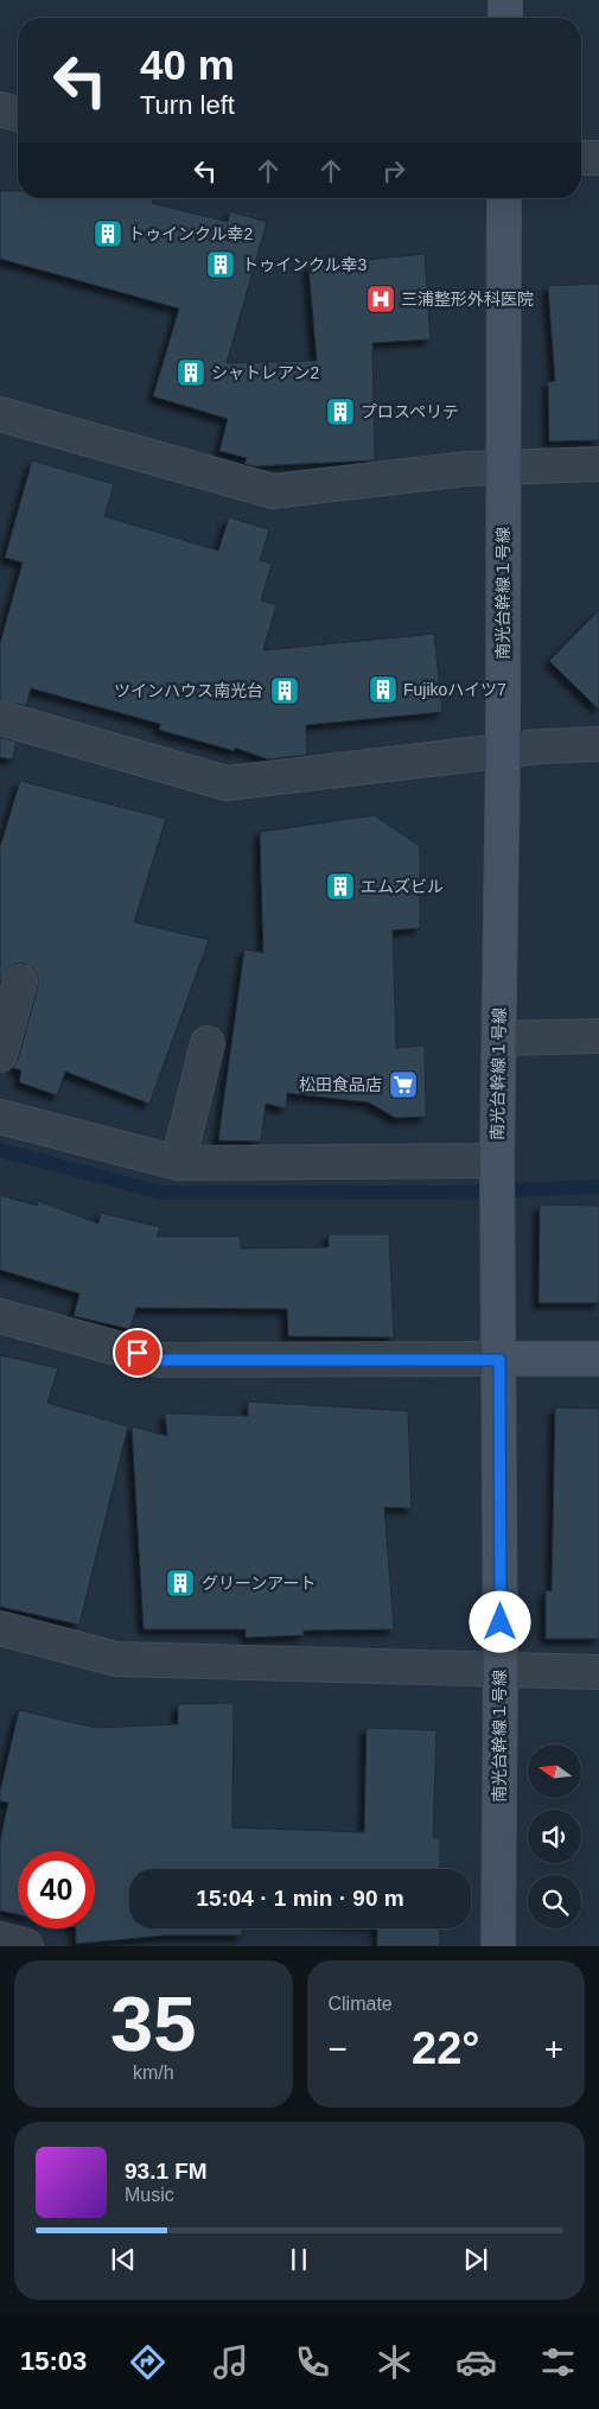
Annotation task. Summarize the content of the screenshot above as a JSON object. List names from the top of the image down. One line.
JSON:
{"streets":{"street":["南光台幹線１号線"]},"places":{"building":["トゥインクル幸2","トゥインクル幸3","シャトレアン2","プロスペリテ","Fujikoハイツ7","ツインハウス南光台","エムズビル","グリーンアート"],"hospital":["三浦整形外科医院"],"supermarket":["松田食品店"]},"north":"left","page":{"turn":["40 m","Turn left"],"limit":"40","trip":"15:04 · 1 min · 90 m","tile":[["35","km/h"],"Climate"],"heat":["−","22°","+"],"song":["93.1 FM","Music"],"tabs":"15:03"}}
